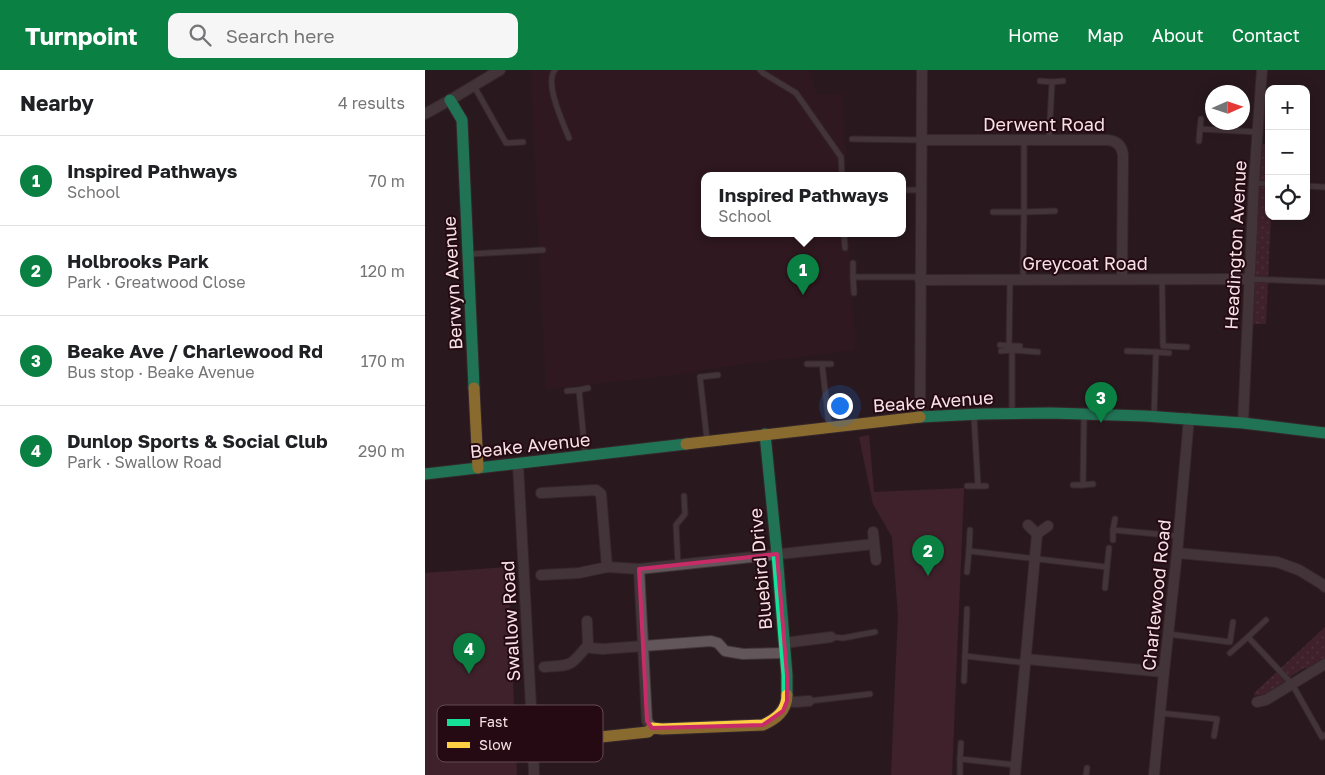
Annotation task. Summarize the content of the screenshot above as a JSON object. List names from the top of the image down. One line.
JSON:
{"streets":{"street":["Derwent Road","Headington Avenue","Greycoat Road","Berwyn Avenue","Beake Avenue","Bluebird Drive","Charlewood Road","Swallow Road"]},"crossings":[["Derwent Road","Greycoat Road"],["Headington Avenue","Greycoat Road"],["Headington Avenue","Beake Avenue"],["Berwyn Avenue","Beake Avenue"],["Beake Avenue","Bluebird Drive"],["Beake Avenue","Charlewood Road"],["Beake Avenue","Swallow Road"]],"legend":["Fast","Slow"],"north":"right","page":{"header":"Turnpoint","search":"Search here","nav":["Home","Map","About","Contact"],"heading":["Nearby","4 results"],"map_buttons":["+","−"],"list":[{"mark":"1","name":"Inspired Pathways","note":"School","value":"70 m"},{"mark":"2","name":"Holbrooks Park","note":"Park · Greatwood Close","value":"120 m"},{"mark":"3","name":"Beake Ave / Charlewood Rd","note":"Bus stop · Beake Avenue","value":"170 m"},{"mark":"4","name":"Dunlop Sports & Social Club","note":"Park · Swallow Road","value":"290 m"}],"popup":["Inspired Pathways","School"],"pins":["1","3","2","4"]}}
